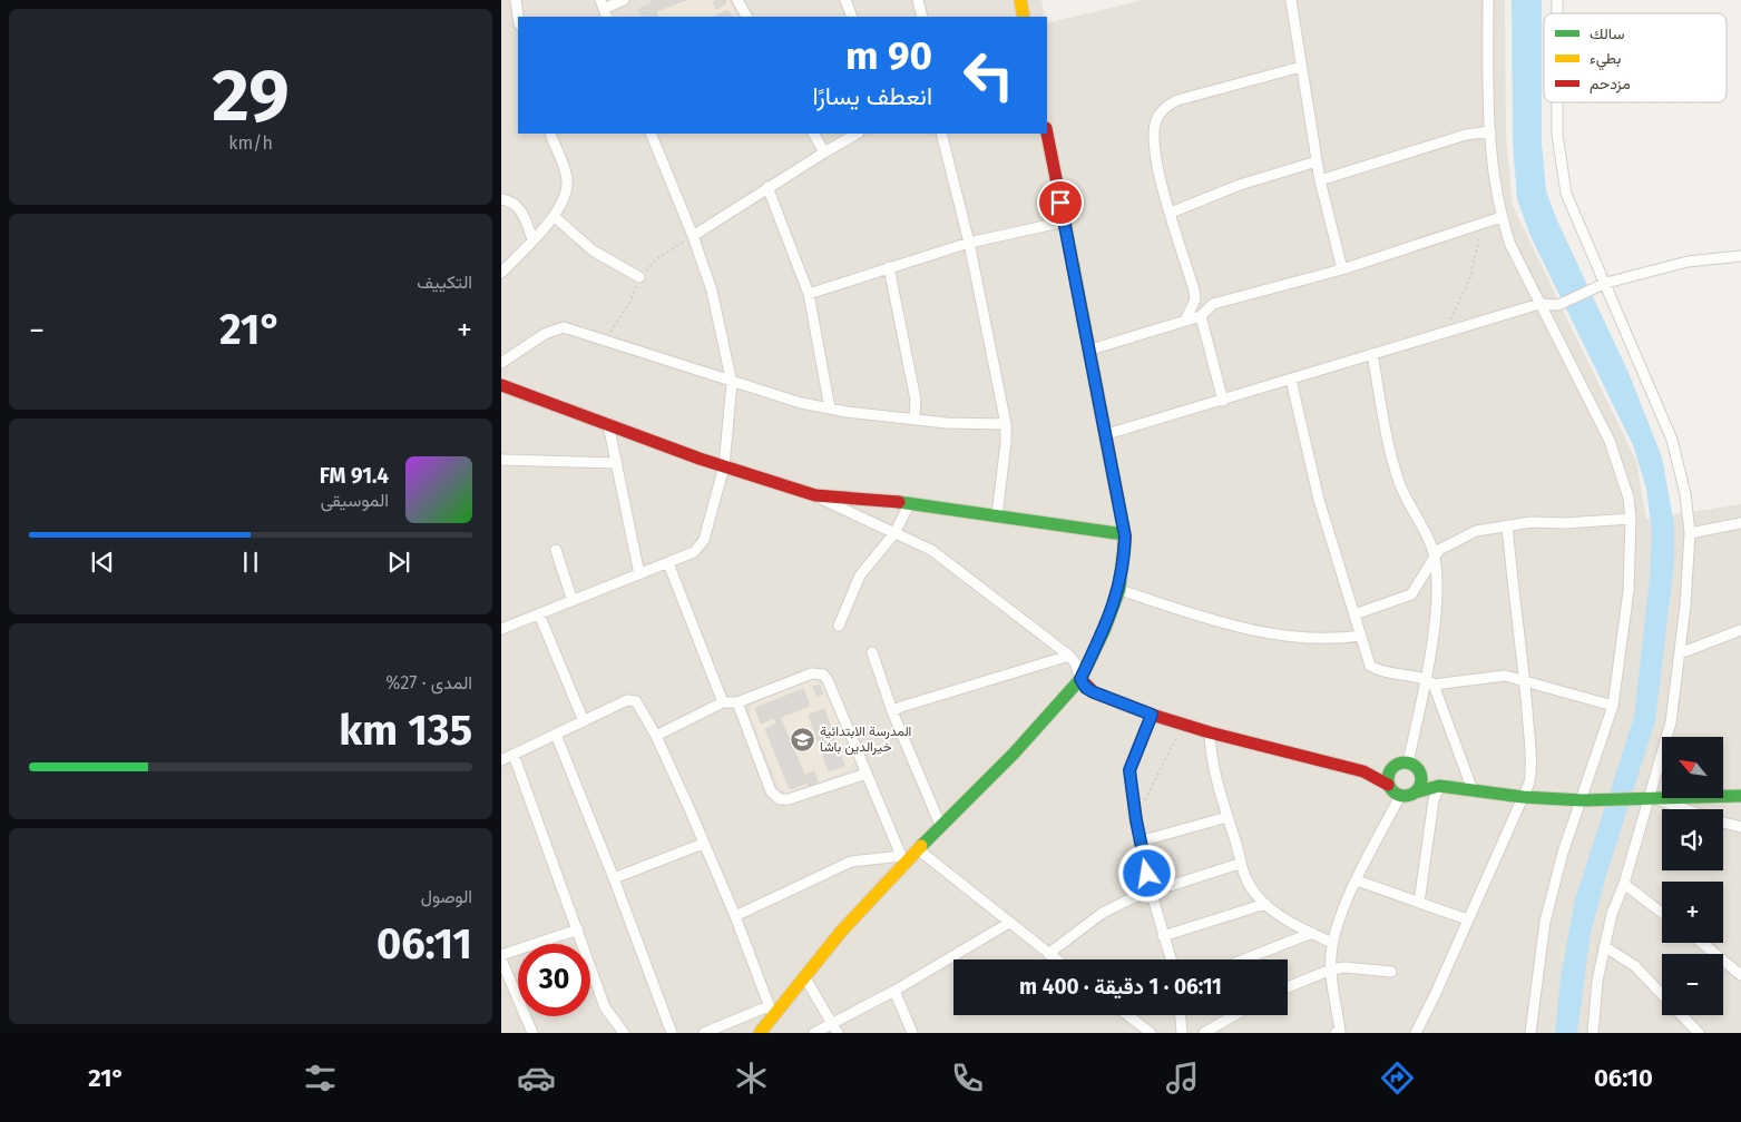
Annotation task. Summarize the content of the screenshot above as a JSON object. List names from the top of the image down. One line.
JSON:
{"places":{"school or university":["المدرسة الابتدائية خيرالدين باشا"]},"legend":["سالك","بطيء","مزدحم"],"north":"top left","page":{"tile":[["29","km/h"],"التكييف",["المدى · 27%","135 km"],["الوصول","06:11"]],"turn":["90 m","انعطف يسارًا"],"heat":["−","21°","+"],"song":["91.4 FM","الموسيقى"],"map_buttons":["+","−"],"limit":"30","trip":"06:11 · 1 دقيقة · 400 m","tabs":["06:10","21°"]}}
